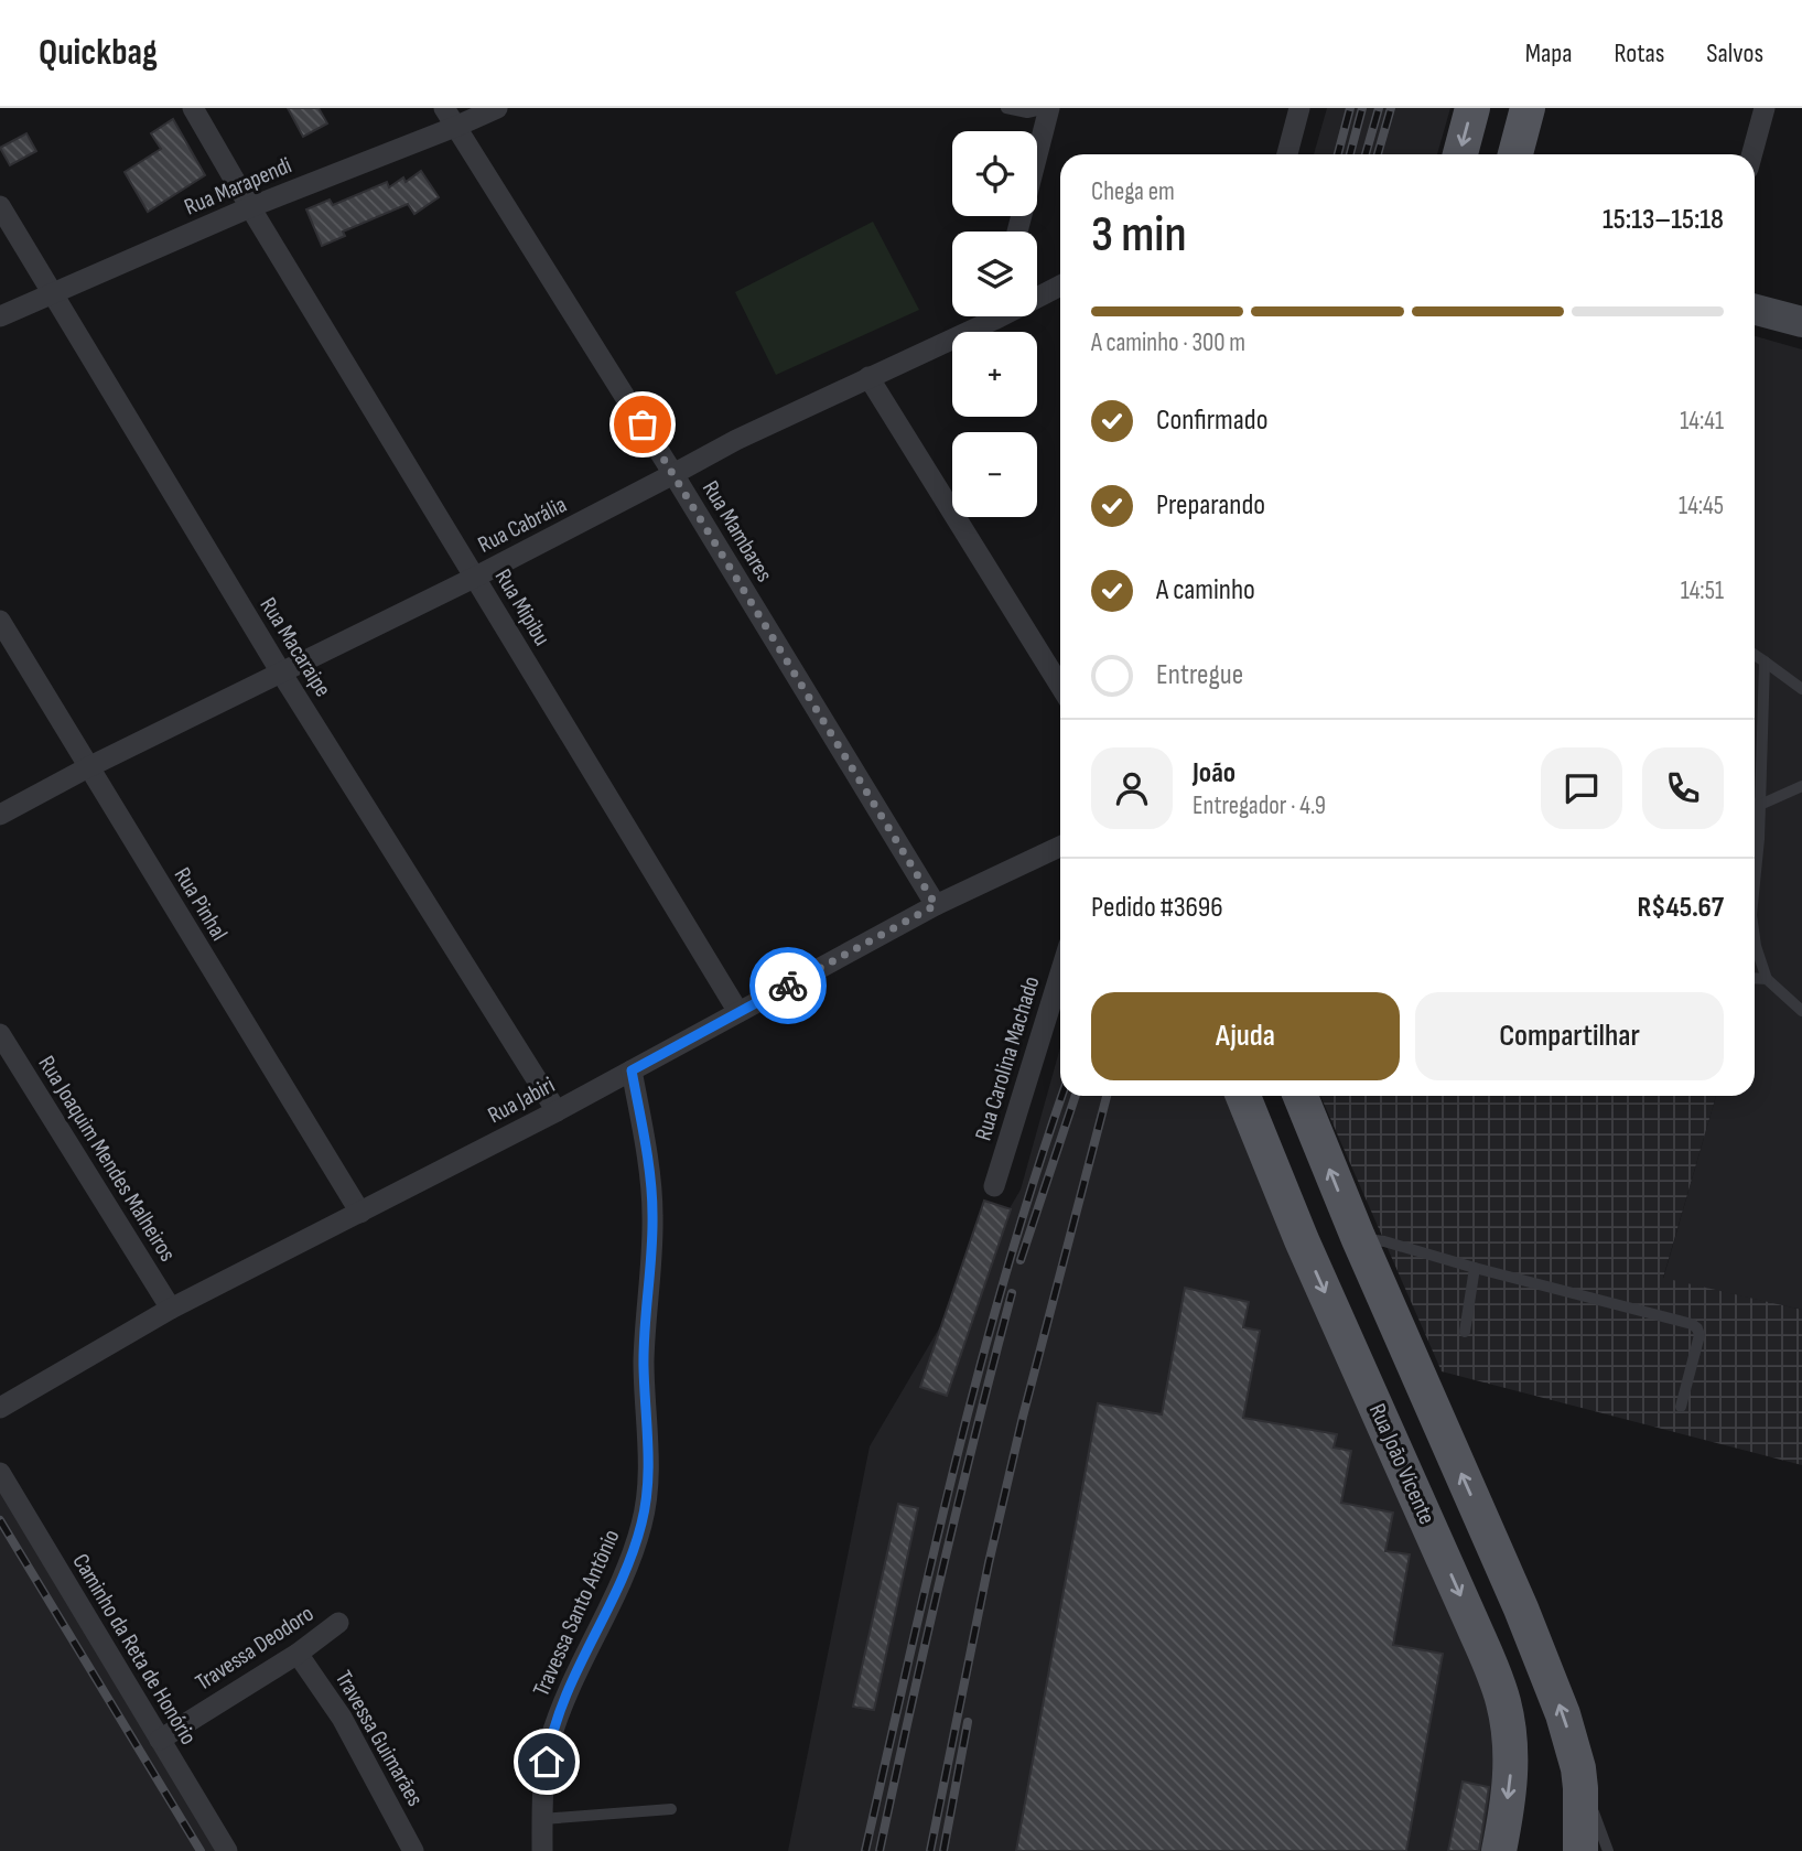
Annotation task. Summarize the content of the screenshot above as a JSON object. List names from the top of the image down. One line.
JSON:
{"streets":{"main road":["Rua João Vicente"],"street":["Rua Marapendi","Rua Cabrália","Rua Mambares","Rua Mipibu","Rua Macaraipe","Rua Pinhal","Rua Carolina Machado","Rua Jabiri","Rua Joaquim Mendes Malheiros","Travessa Santo Antônio","Travessa Deodoro","Caminho da Reta de Honório","Travessa Guimarães"]},"crossings":[["Rua Marapendi","Rua Mambares"],["Rua Marapendi","Rua Mipibu"],["Rua Marapendi","Rua Macaraipe"],["Rua Cabrália","Rua Mambares"],["Rua Cabrália","Rua Mipibu"],["Rua Cabrália","Rua Macaraipe"],["Rua Cabrália","Rua Pinhal"],["Rua Mambares","Rua Jabiri"],["Rua Mipibu","Rua Jabiri"],["Rua Macaraipe","Rua Jabiri"],["Rua Pinhal","Rua Jabiri"],["Rua Jabiri","Rua Joaquim Mendes Malheiros"],["Rua Jabiri","Travessa Santo Antônio"],["Travessa Deodoro","Caminho da Reta de Honório"],["Travessa Deodoro","Travessa Guimarães"]],"page":{"header":"Quickbag","nav":["Mapa","Rotas","Salvos"],"map_buttons":["+","−"],"heading":["3 min","Chega em","15:13–15:18"],"panel":["João","Entregador · 4.9","Pedido #3696","R$45.67"],"bar":"A caminho · 300 m","list":[["Confirmado","14:41"],["Preparando","14:45"],["A caminho","14:51"],"Entregue"],"buttons":["Ajuda","Compartilhar"]}}
